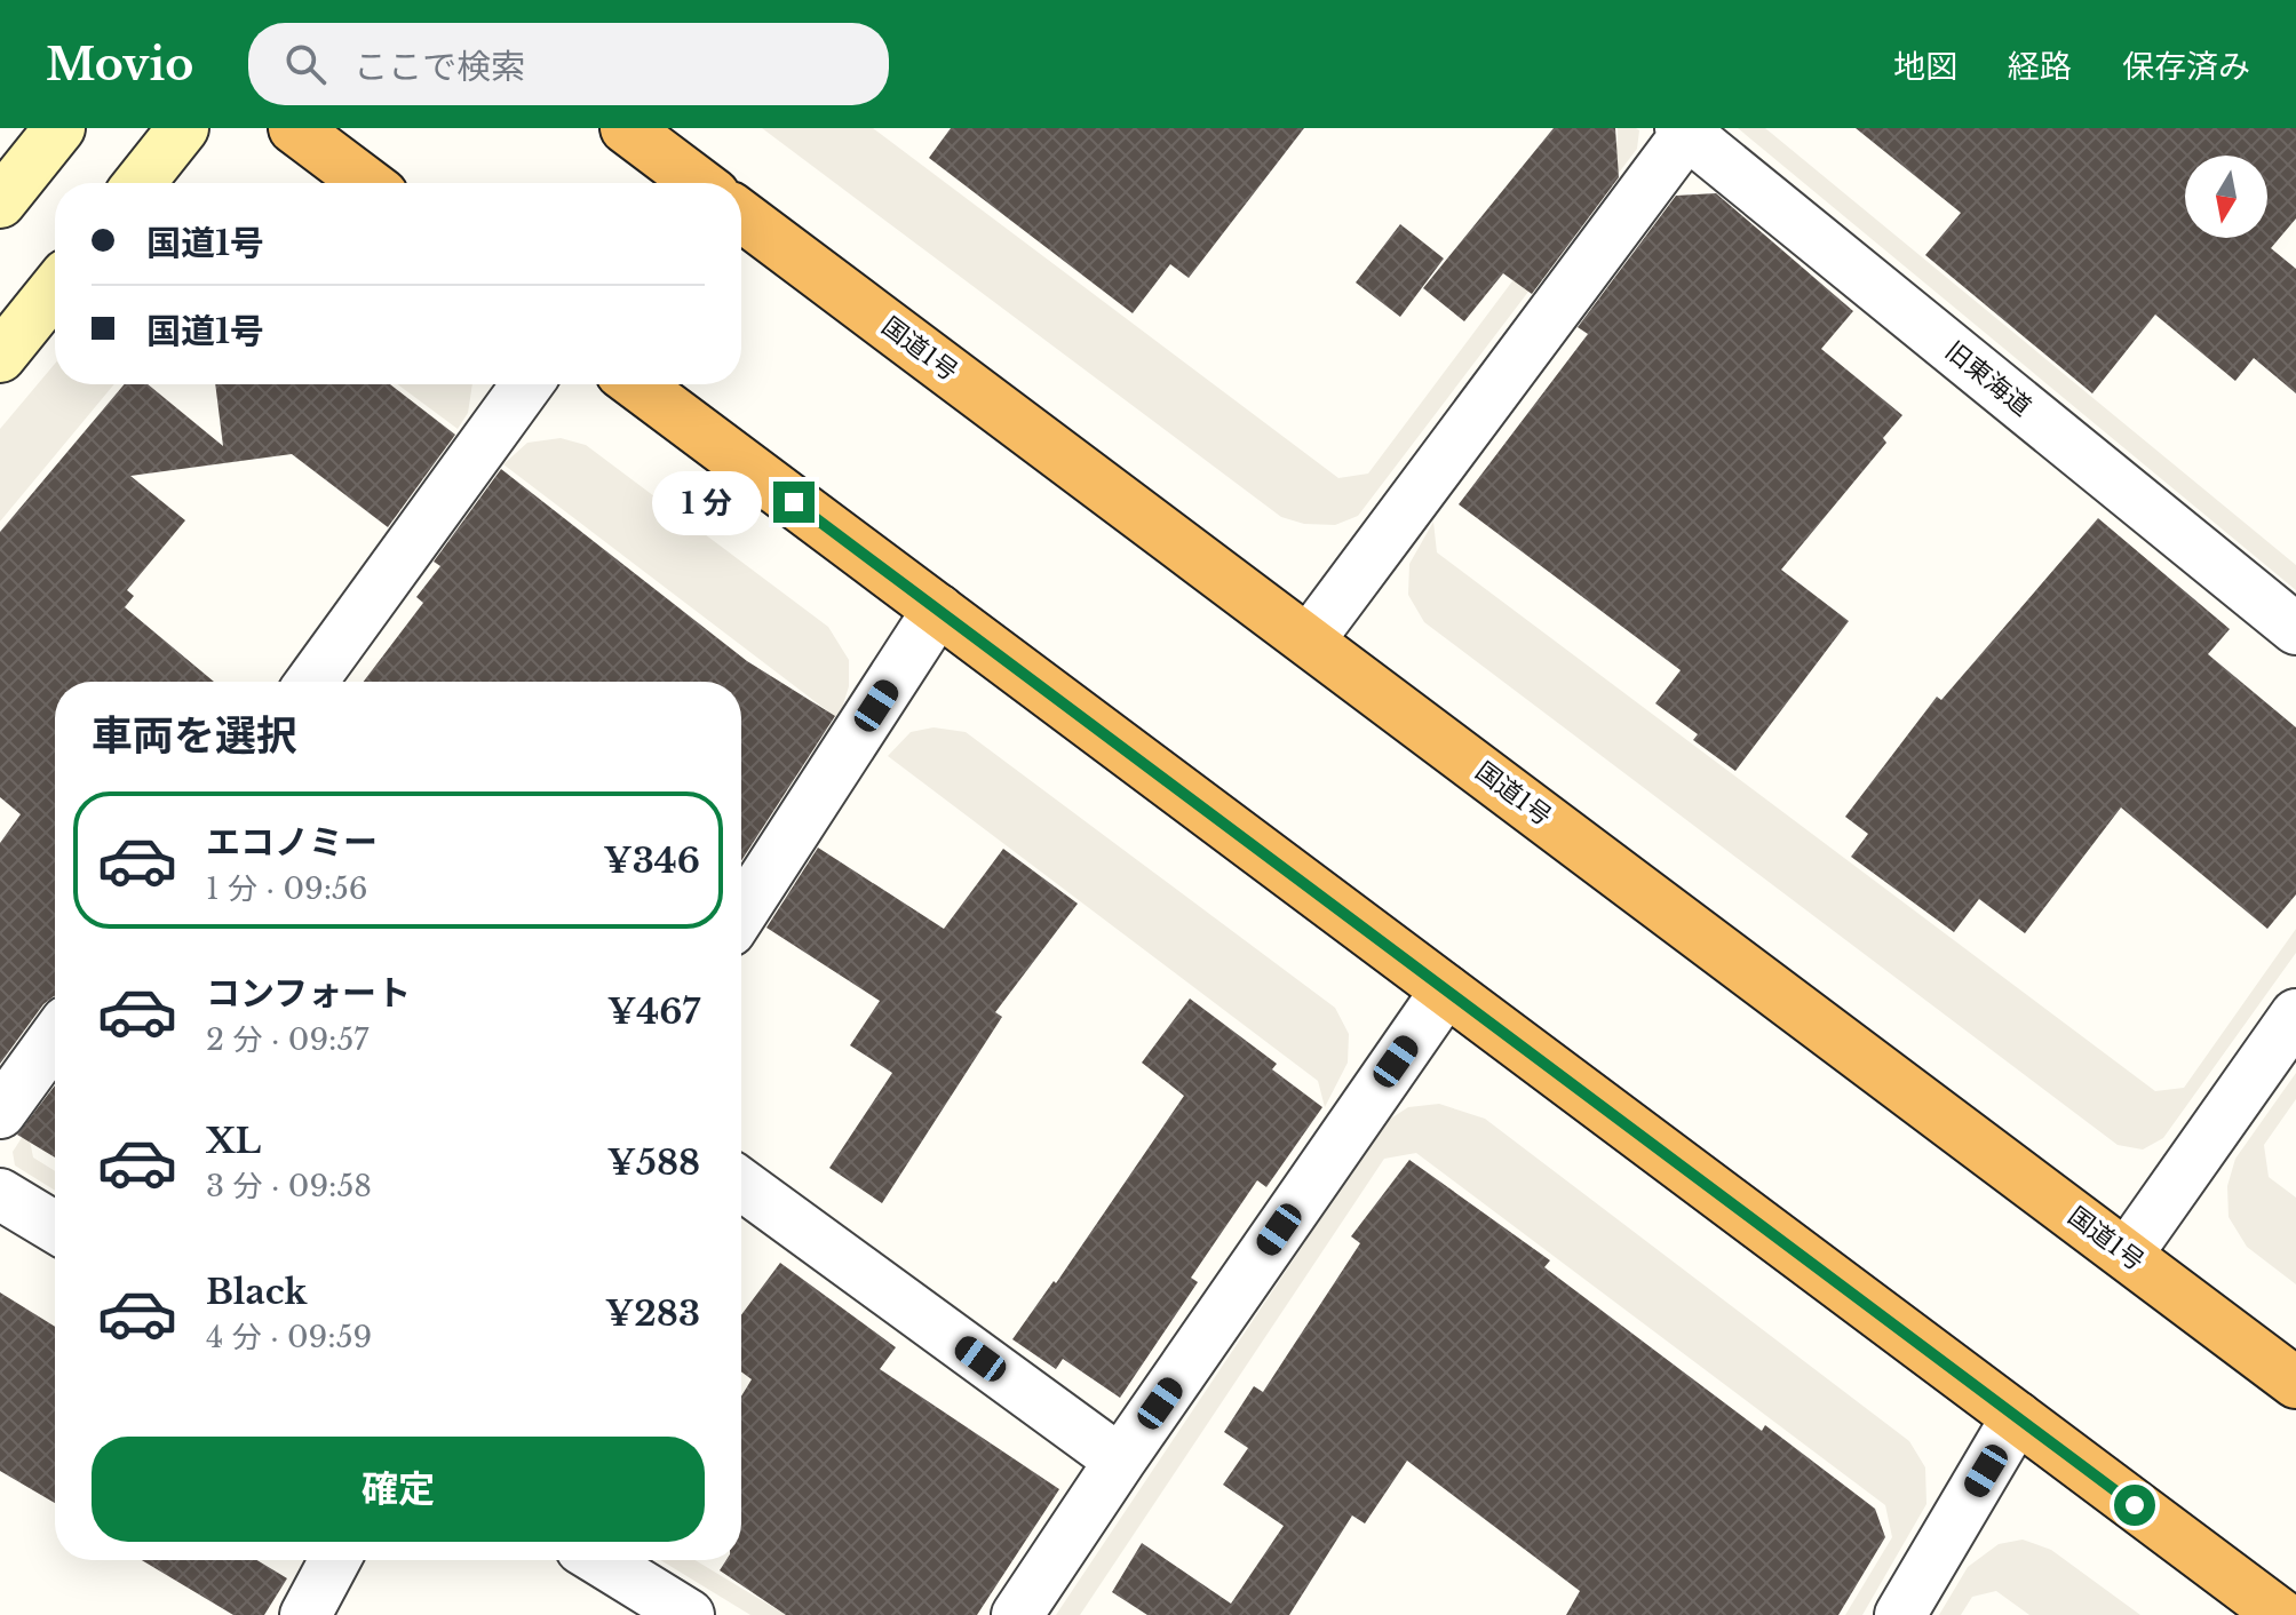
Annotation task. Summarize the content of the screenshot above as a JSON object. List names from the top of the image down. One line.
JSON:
{"streets":{"highway":["国道1号"],"street":["旧東海道"]},"north":"bottom","page":{"header":"Movio","search":"ここで検索","nav":["地図","経路","保存済み"],"banner":["国道1号","国道1号"],"bubble":"1 分","heading":"車両を選択","list":[{"name":"エコノミー","note":"1 分 · 09:56","value":"¥346"},{"name":"コンフォート","note":"2 分 · 09:57","value":"¥467"},{"name":"XL","note":"3 分 · 09:58","value":"¥588"},{"name":"Black","note":"4 分 · 09:59","value":"¥283"}],"buttons":"確定"}}
